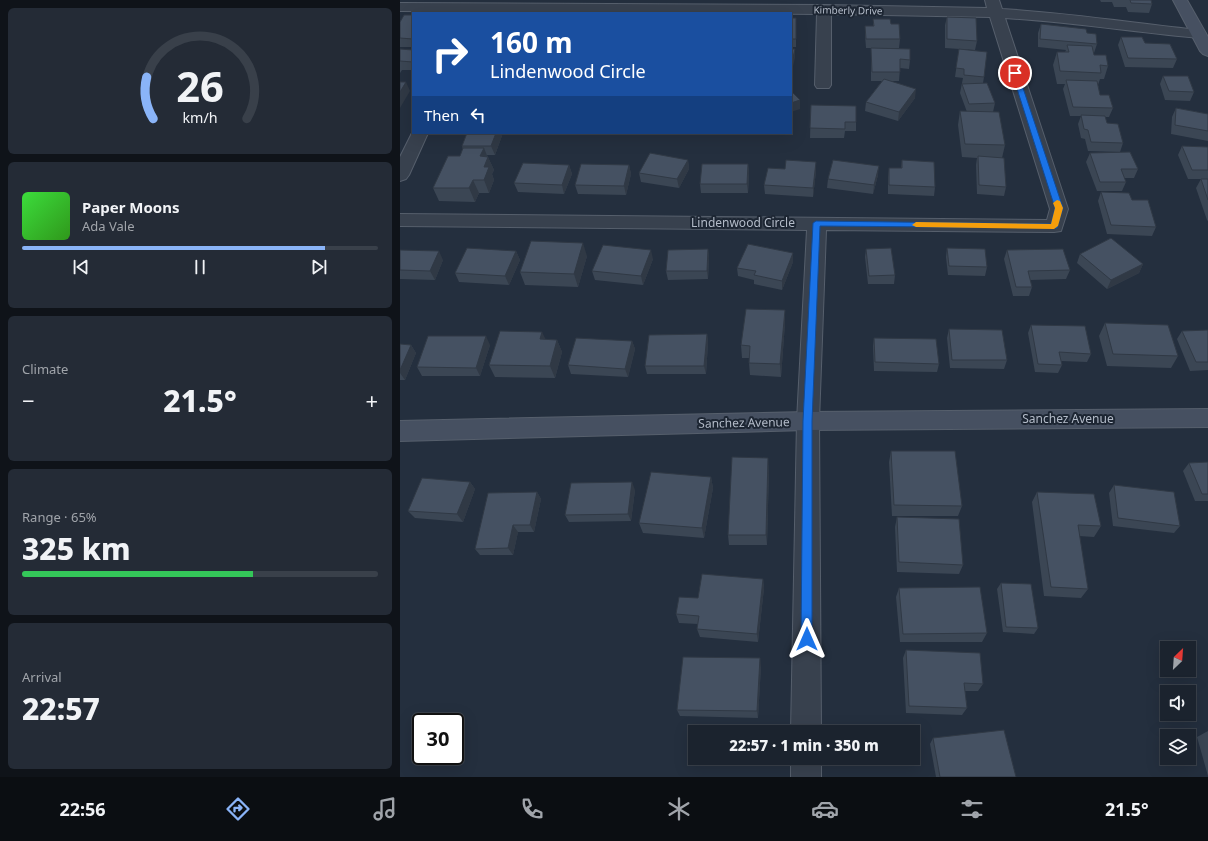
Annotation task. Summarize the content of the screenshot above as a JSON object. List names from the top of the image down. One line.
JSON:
{"streets":{"street":["Kimberly Drive","Lindenwood Circle","Sanchez Avenue"]},"crossings":[["Kimberly Drive","Lindenwood Circle"]],"north":"top right","page":{"turn":["160 m","Lindenwood Circle"],"then":"Then","song":["Paper Moons","Ada Vale"],"tile":["Climate",["Range · 65%","325 km"],["Arrival","22:57"]],"heat":["−","21.5°","+"],"limit":"30","trip":"22:57 · 1 min · 350 m","tabs":["22:56","21.5°"],"gauge":["26","km/h"]}}
